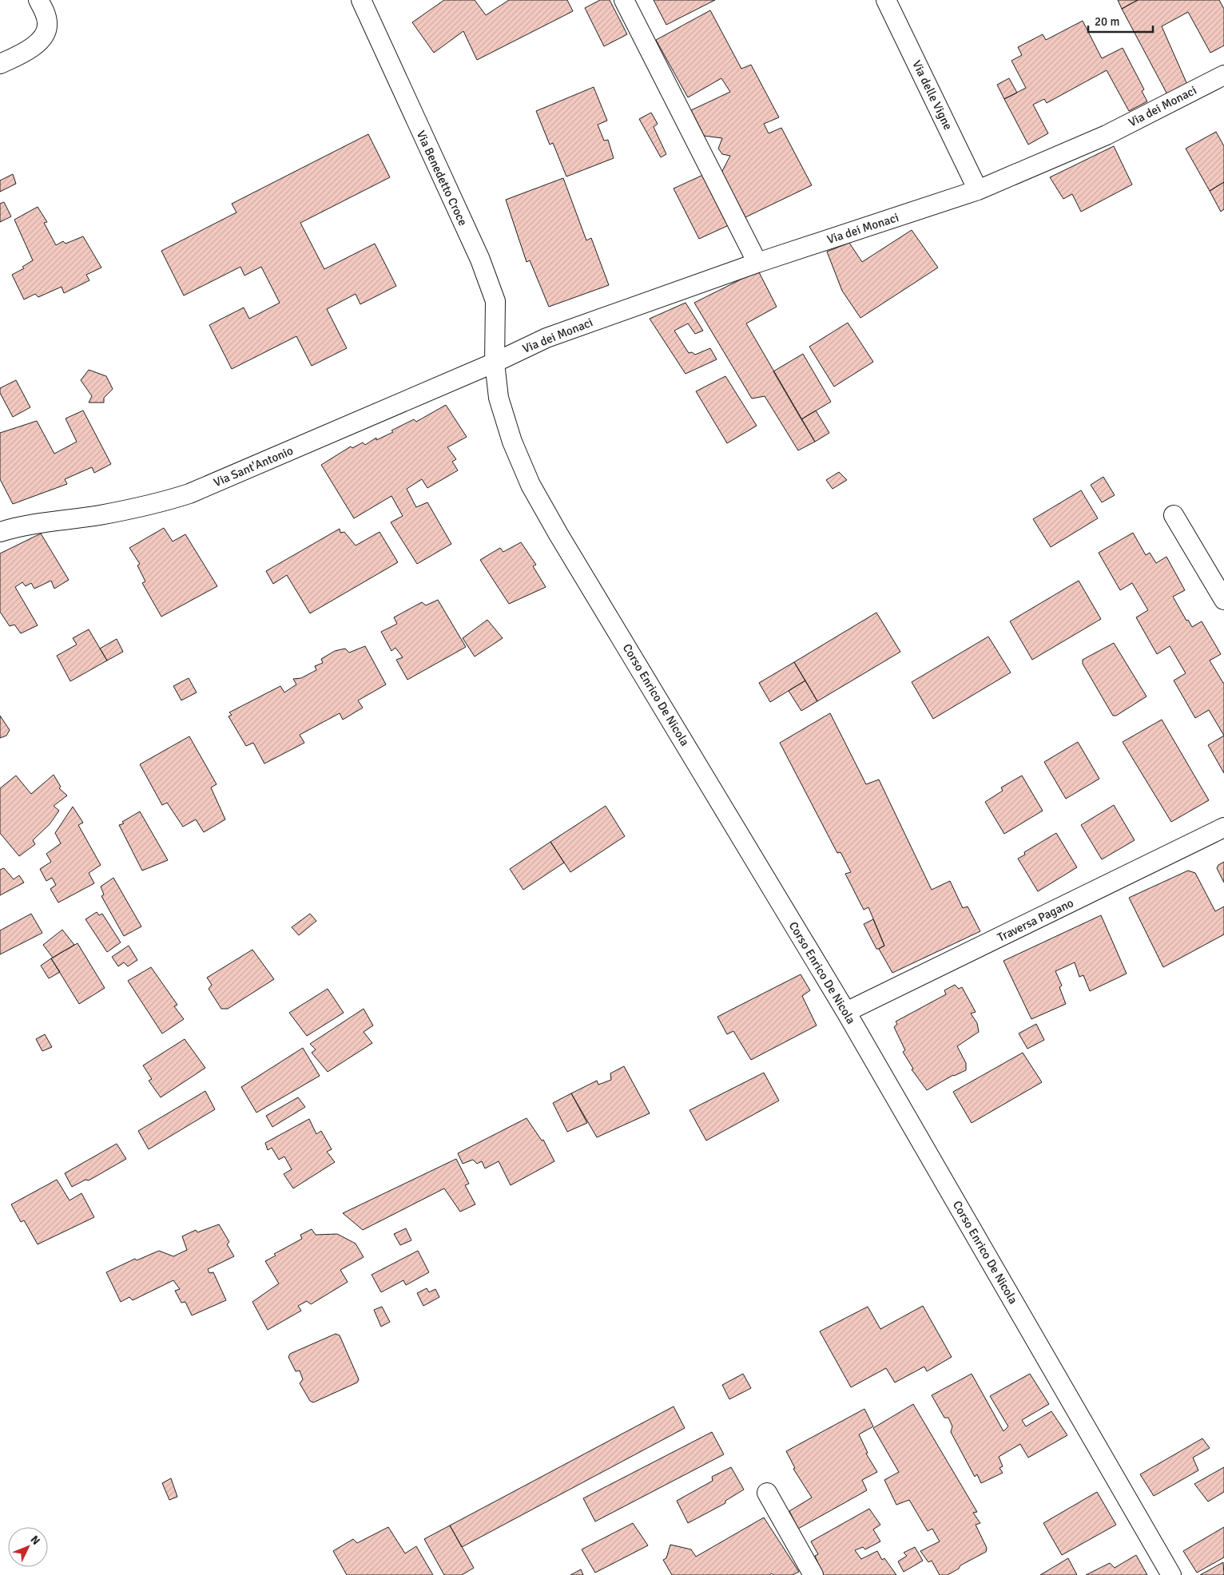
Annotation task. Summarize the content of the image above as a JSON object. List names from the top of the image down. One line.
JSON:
{"streets":{"street":["Via delle Vigne","Via dei Monaci","Via Benedetto Croce","Via Sant'Antonio","Corso Enrico De Nicola","Traversa Pagano"]},"crossings":[["Via delle Vigne","Via dei Monaci"],["Via dei Monaci","Via Benedetto Croce"],["Via dei Monaci","Via Sant'Antonio"],["Via dei Monaci","Corso Enrico De Nicola"],["Via Benedetto Croce","Via Sant'Antonio"],["Via Benedetto Croce","Corso Enrico De Nicola"],["Via Sant'Antonio","Corso Enrico De Nicola"],["Corso Enrico De Nicola","Traversa Pagano"]],"scale_bar":"20 m","north":"top right"}
